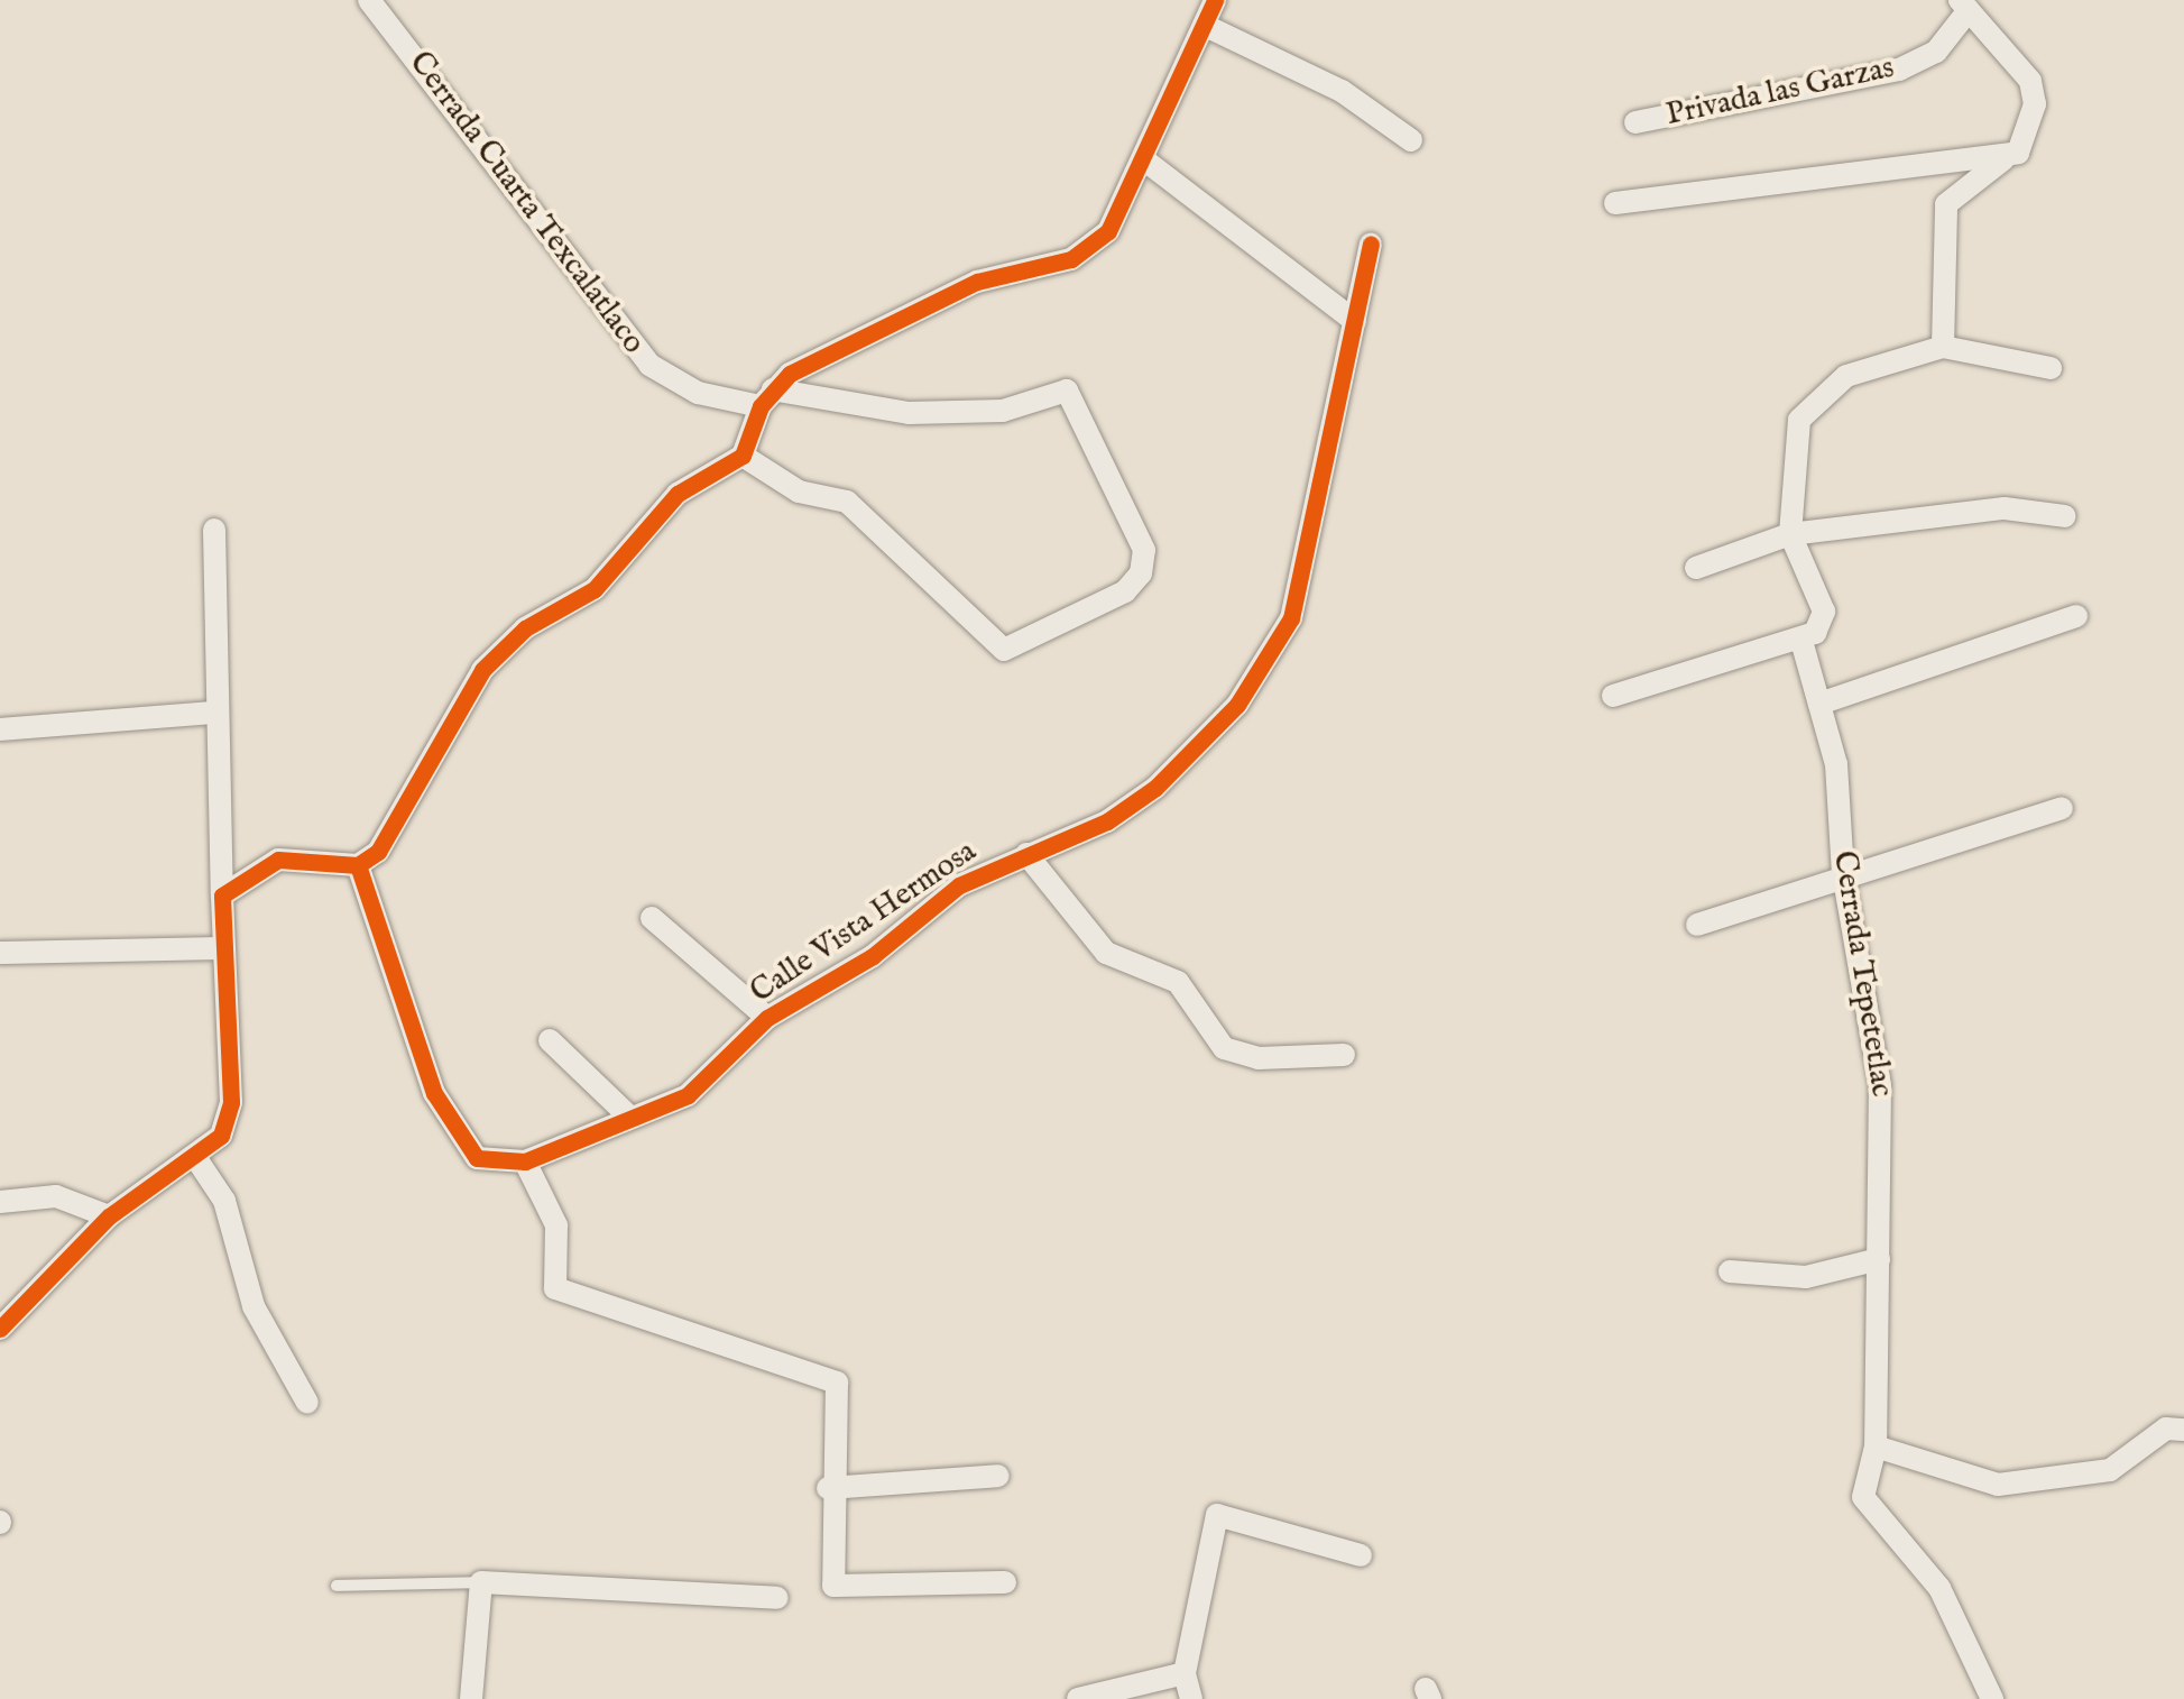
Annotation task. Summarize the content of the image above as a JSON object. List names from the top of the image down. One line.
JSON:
{"streets":{"street":["Privada las Garzas","Cerrada Cuarta Texcalatlaco","Calle Vista Hermosa","Cerrada Tepetetlac"]}}
